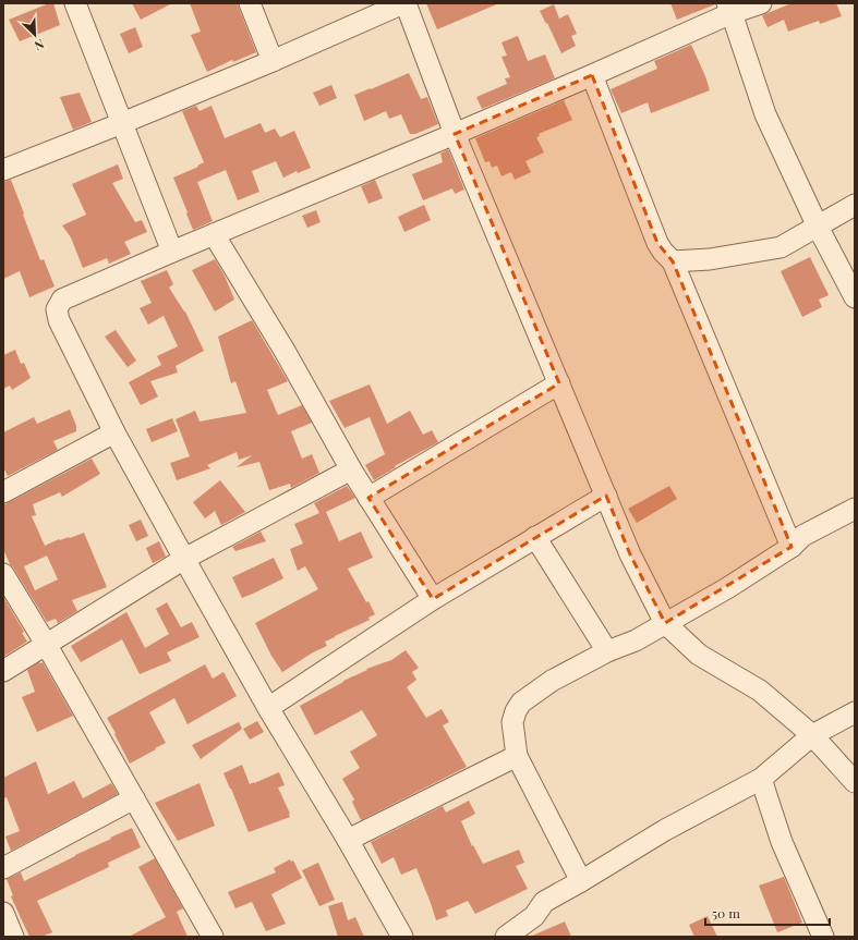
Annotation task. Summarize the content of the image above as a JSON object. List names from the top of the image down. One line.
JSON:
{"scale_bar":"50 m","north":"bottom right"}
